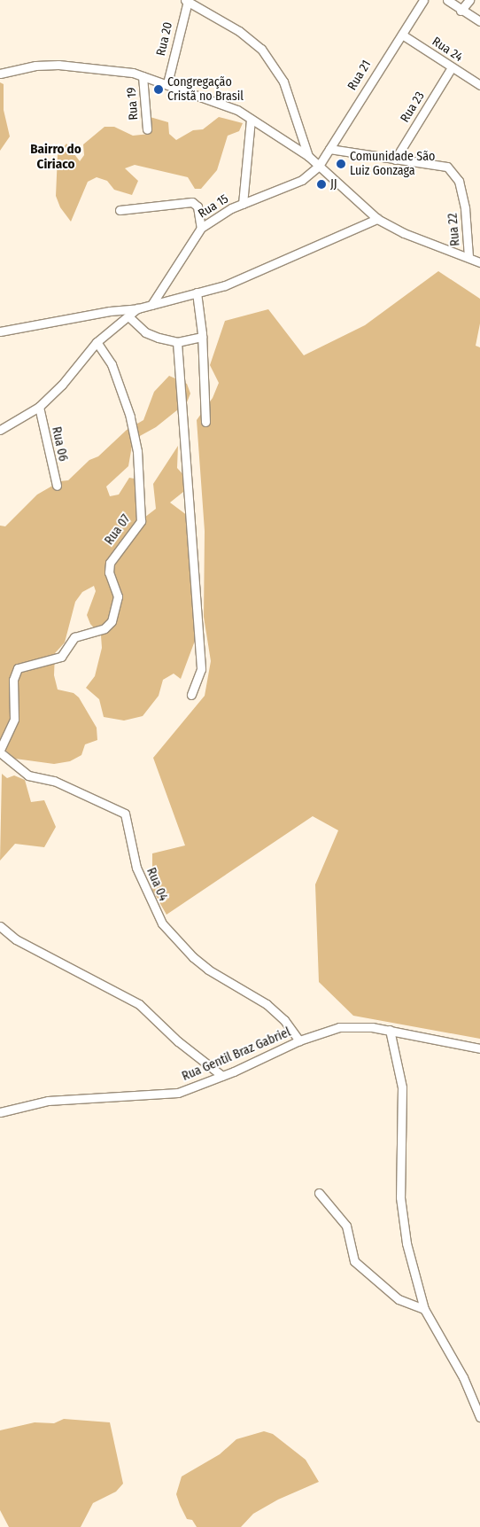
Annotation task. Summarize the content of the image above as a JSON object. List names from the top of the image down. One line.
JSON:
{"streets":{"street":["Rua 20","Rua 24","Rua 21","Rua 19","Rua 23","Rua 15","Rua 22","Rua 06","Rua 07","Rua 04","Rua Gentil Braz Gabriel"]},"crossings":[["Rua 24","Rua 21"],["Rua 24","Rua 23"],["Rua 21","Rua 15"],["Rua 21","Rua 22"],["Rua 23","Rua 22"],["Rua 07","Rua 04"],["Rua 04","Rua Gentil Braz Gabriel"]],"districts":["Bairro do Ciriaco"],"places":["Congregação Cristã no Brasil","Comunidade São Luiz Gonzaga","JJ"]}
